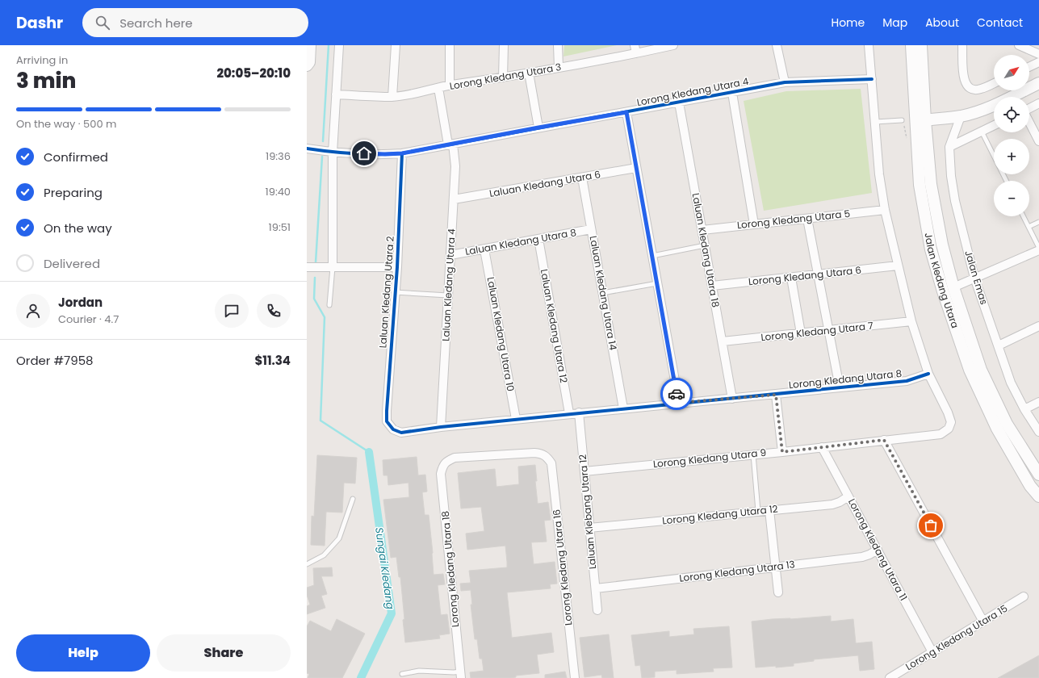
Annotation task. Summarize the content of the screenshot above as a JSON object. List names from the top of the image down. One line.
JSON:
{"streets":{"main road":["Jalan Kledang Utara"],"street":["Lorong Kledang Utara 3","Lorong Kledang Utara 4","Laluan Kledang Utara 6","Lorong Kledang Utara 5","Laluan Kledang Utara 8","Laluan Kledang Utara 18","Lorong Kledang Utara 6","Jalan Emas","Laluan Kledang Utara 4","Laluan Kledang Utara 2","Laluan Kledang Utara 14","Laluan Kledang Utara 12","Lorong Kledang Utara 7","Laluan Kledang Utara 10","Lorong Kledang Utara 8","Lorong Kledang Utara 9","Laluan Klebang Utara 12","Lorong Kledang Utara 12","Lorong Kledang Utara 11","Lorong Kledang Utara 16","Lorong Kledang Utara 18","Lorong Kledang Utara 13","Lorong Kledang Utara 15"]},"crossings":[["Lorong Kledang Utara 3","Laluan Kledang Utara 4"],["Lorong Kledang Utara 4","Laluan Kledang Utara 18"],["Lorong Kledang Utara 4","Laluan Kledang Utara 4"],["Lorong Kledang Utara 4","Laluan Kledang Utara 2"],["Laluan Kledang Utara 6","Laluan Kledang Utara 4"],["Laluan Kledang Utara 6","Laluan Kledang Utara 14"],["Lorong Kledang Utara 5","Laluan Kledang Utara 18"],["Laluan Kledang Utara 8","Laluan Kledang Utara 4"],["Laluan Kledang Utara 8","Laluan Kledang Utara 14"],["Laluan Kledang Utara 8","Laluan Kledang Utara 12"],["Laluan Kledang Utara 8","Laluan Kledang Utara 10"],["Laluan Kledang Utara 18","Lorong Kledang Utara 6"],["Laluan Kledang Utara 18","Lorong Kledang Utara 7"],["Laluan Kledang Utara 18","Lorong Kledang Utara 8"],["Laluan Kledang Utara 4","Lorong Kledang Utara 8"],["Laluan Kledang Utara 2","Lorong Kledang Utara 8"],["Laluan Kledang Utara 14","Lorong Kledang Utara 8"],["Laluan Kledang Utara 12","Lorong Kledang Utara 8"],["Laluan Kledang Utara 10","Lorong Kledang Utara 8"],["Lorong Kledang Utara 8","Lorong Kledang Utara 9"],["Lorong Kledang Utara 8","Laluan Klebang Utara 12"],["Lorong Kledang Utara 9","Laluan Klebang Utara 12"],["Lorong Kledang Utara 9","Lorong Kledang Utara 11"],["Laluan Klebang Utara 12","Lorong Kledang Utara 12"],["Laluan Klebang Utara 12","Lorong Kledang Utara 13"],["Lorong Kledang Utara 12","Lorong Kledang Utara 11"],["Lorong Kledang Utara 11","Lorong Kledang Utara 13"],["Lorong Kledang Utara 11","Lorong Kledang Utara 15"],["Lorong Kledang Utara 16","Lorong Kledang Utara 18"]],"water":["Sungai Kledang"],"north":"top right","page":{"header":"Dashr","search":"Search here","nav":["Home","Map","About","Contact"],"heading":["3 min","Arriving in","20:05–20:10"],"panel":["Jordan","Courier · 4.7","Order #7958","$11.34"],"map_buttons":["+","−"],"bar":"On the way · 500 m","list":[["Confirmed","19:36"],["Preparing","19:40"],["On the way","19:51"],"Delivered"],"buttons":["Help","Share"]}}
